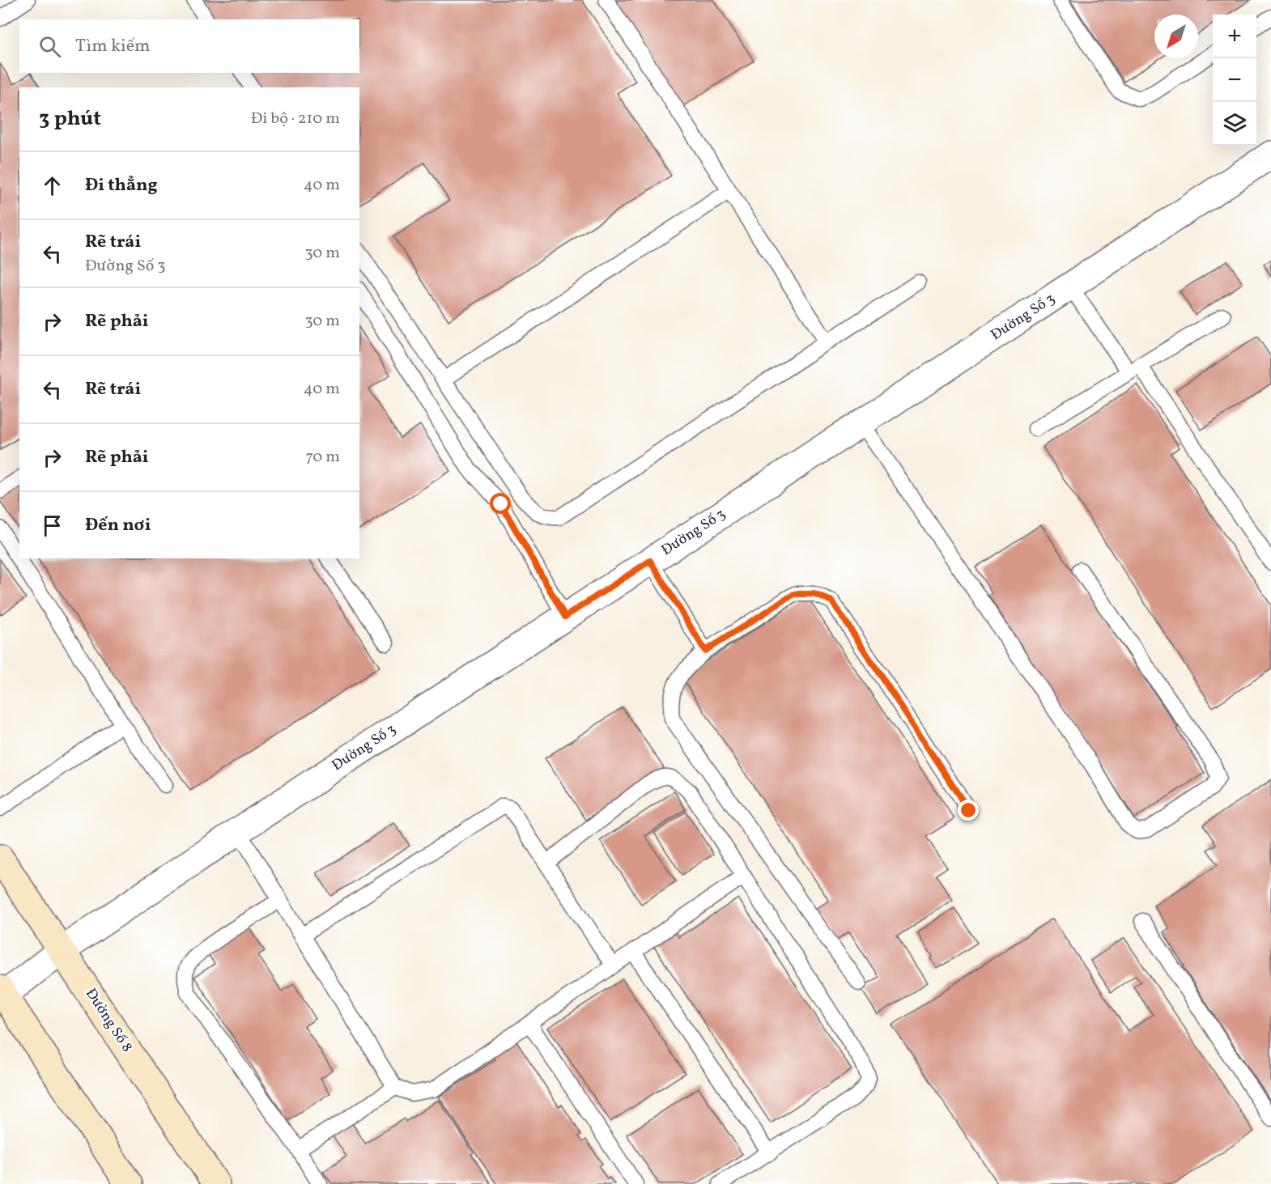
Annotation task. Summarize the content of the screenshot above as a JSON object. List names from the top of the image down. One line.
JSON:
{"streets":{"street":["Đường Số 3","Đường Số 8"]},"crossings":[["Đường Số 3","Đường Số 8"]],"north":"bottom left","page":{"map_buttons":["+","−"],"search":"Tìm kiếm","heading":["3 phút","Đi bộ · 210 m"],"list":[["Đi thẳng","40 m"],["Rẽ trái","Đường Số 3","30 m"],["Rẽ phải","30 m"],["Rẽ trái","40 m"],["Rẽ phải","70 m"],"Đến nơi"]}}
